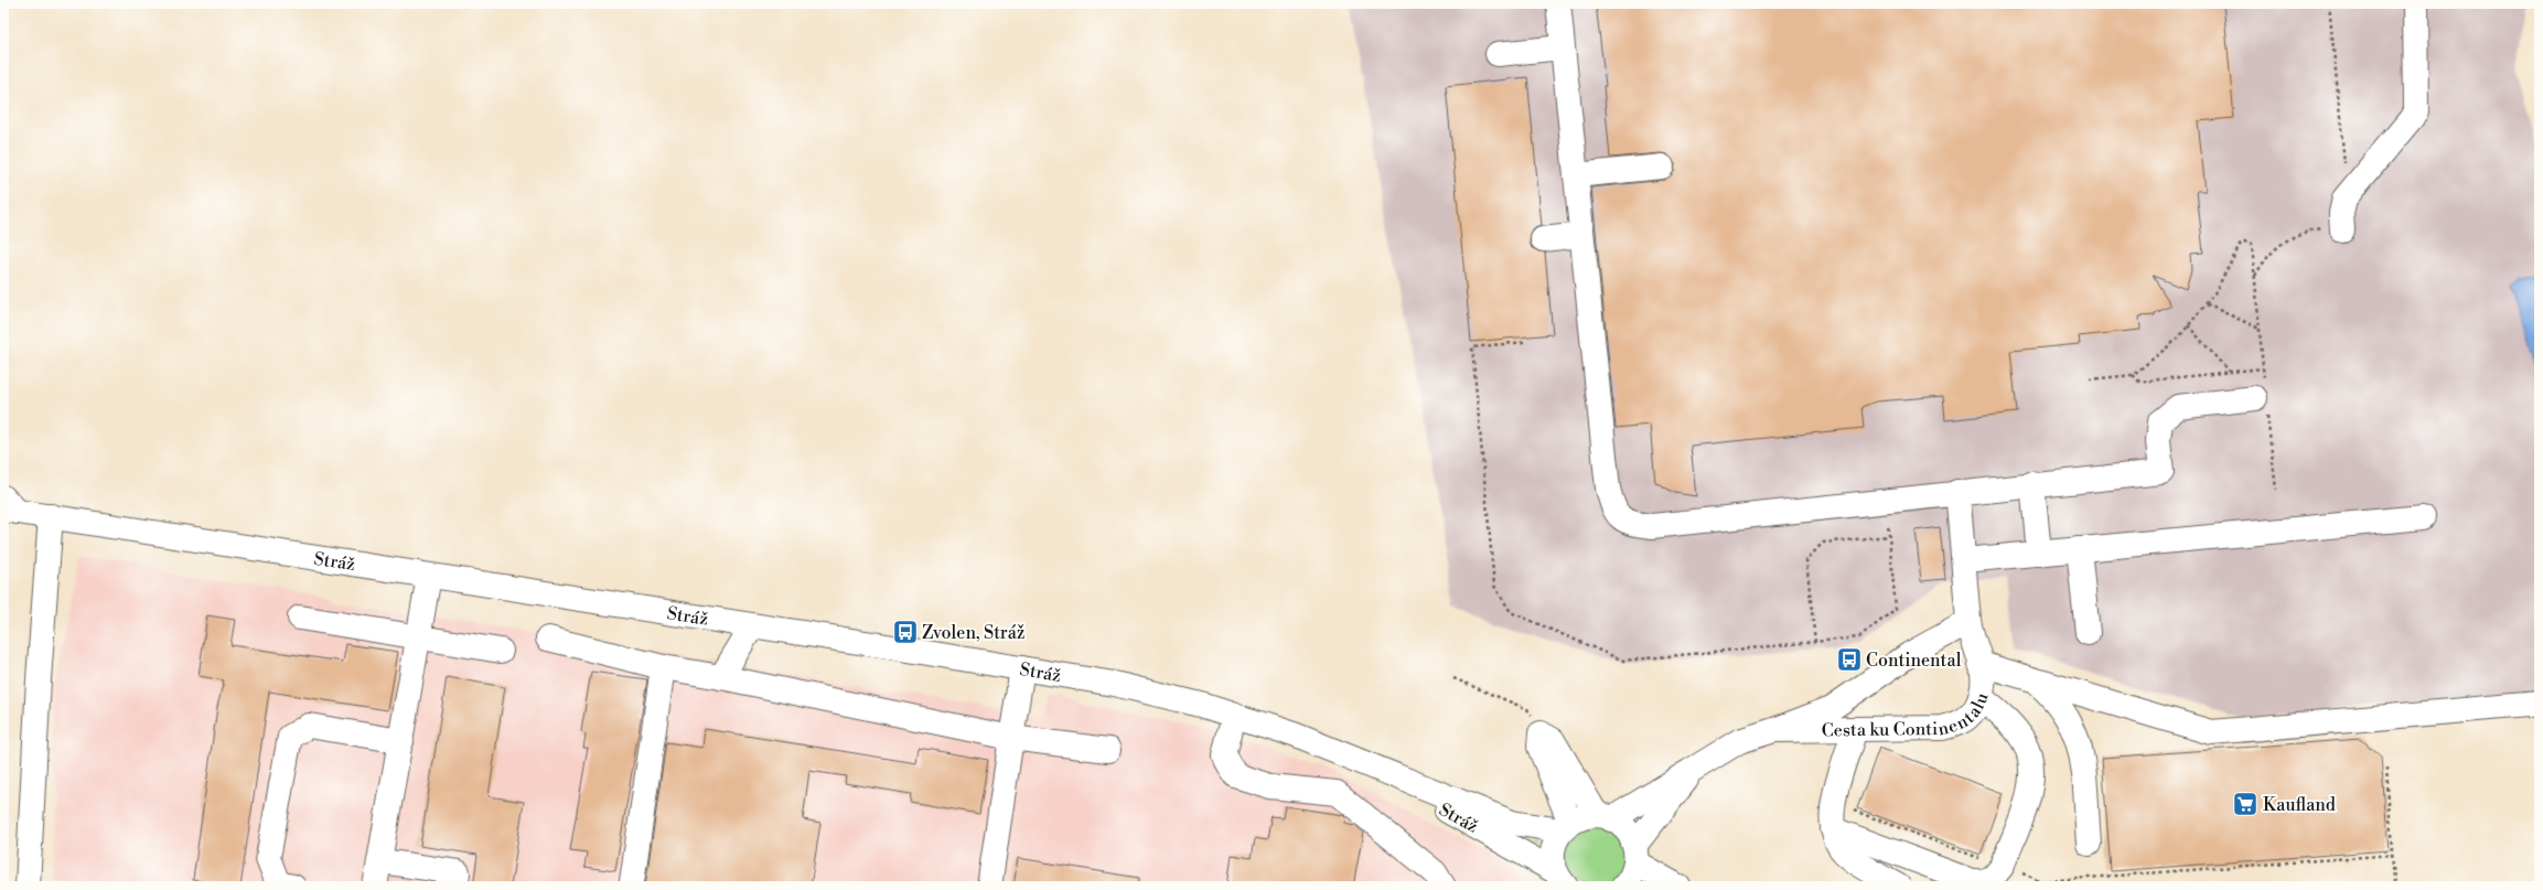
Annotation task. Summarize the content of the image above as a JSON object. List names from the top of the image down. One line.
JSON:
{"streets":{"street":["Stráž","Cesta ku Continentalu"]},"crossings":[["Stráž","Cesta ku Continentalu"]],"places":{"bus stop":["Zvolen, Stráž","Continental"],"supermarket":["Kaufland"]}}
